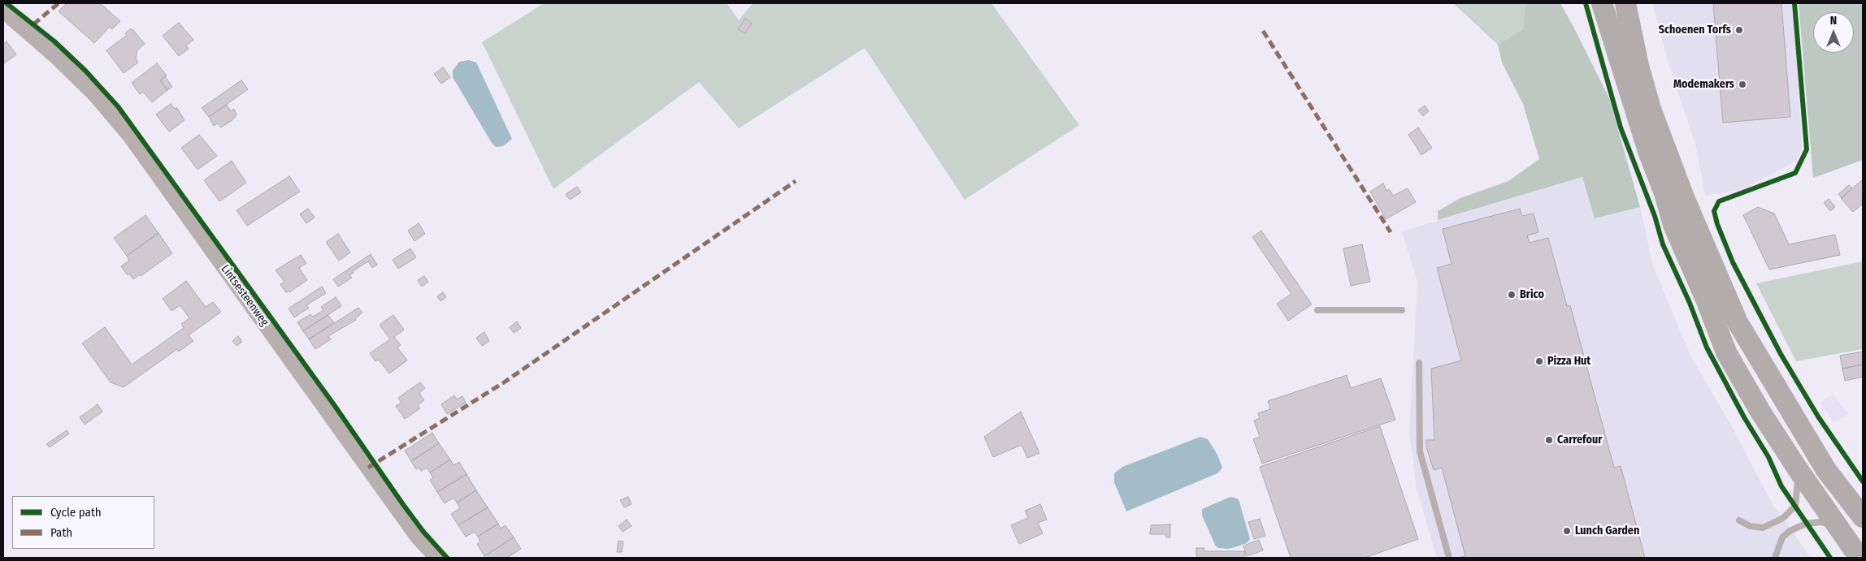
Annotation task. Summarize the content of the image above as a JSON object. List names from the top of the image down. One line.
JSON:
{"streets":{"street":["Lintsesteenweg"]},"places":["Schoenen Torfs","Modemakers","Brico","Pizza Hut","Carrefour","Lunch Garden"],"legend":["Cycle path","Path"],"north":"top"}
